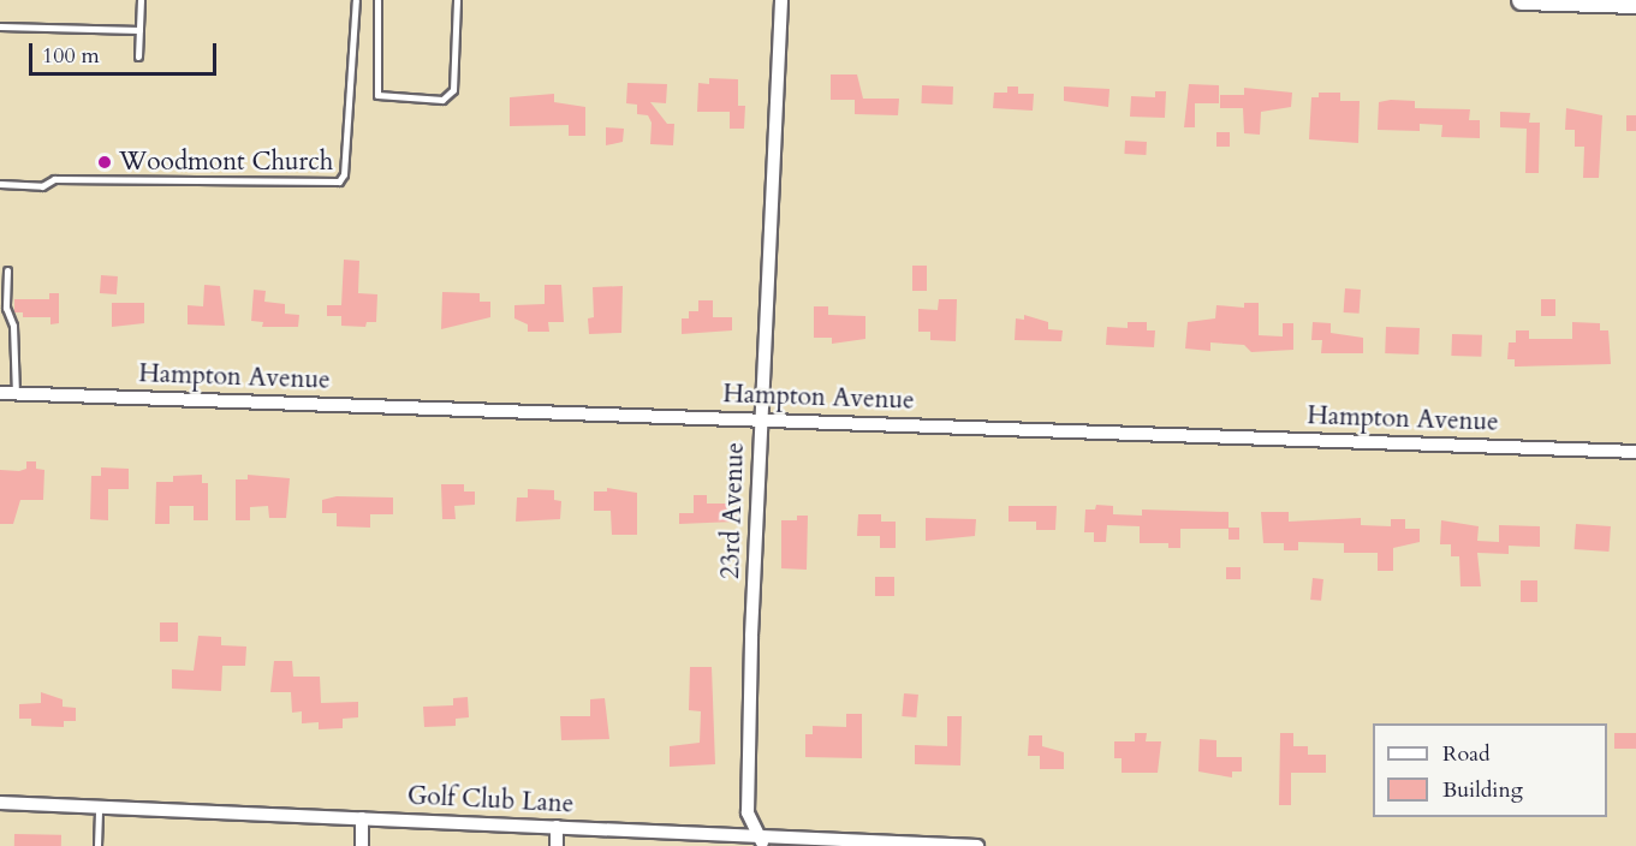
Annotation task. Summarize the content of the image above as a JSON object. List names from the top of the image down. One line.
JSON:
{"streets":{"street":["Hampton Avenue","23rd Avenue","Golf Club Lane"]},"crossings":[["Hampton Avenue","23rd Avenue"],["23rd Avenue","Golf Club Lane"]],"places":["Woodmont Church"],"legend":["Road","Building"],"scale_bar":"100 m"}
